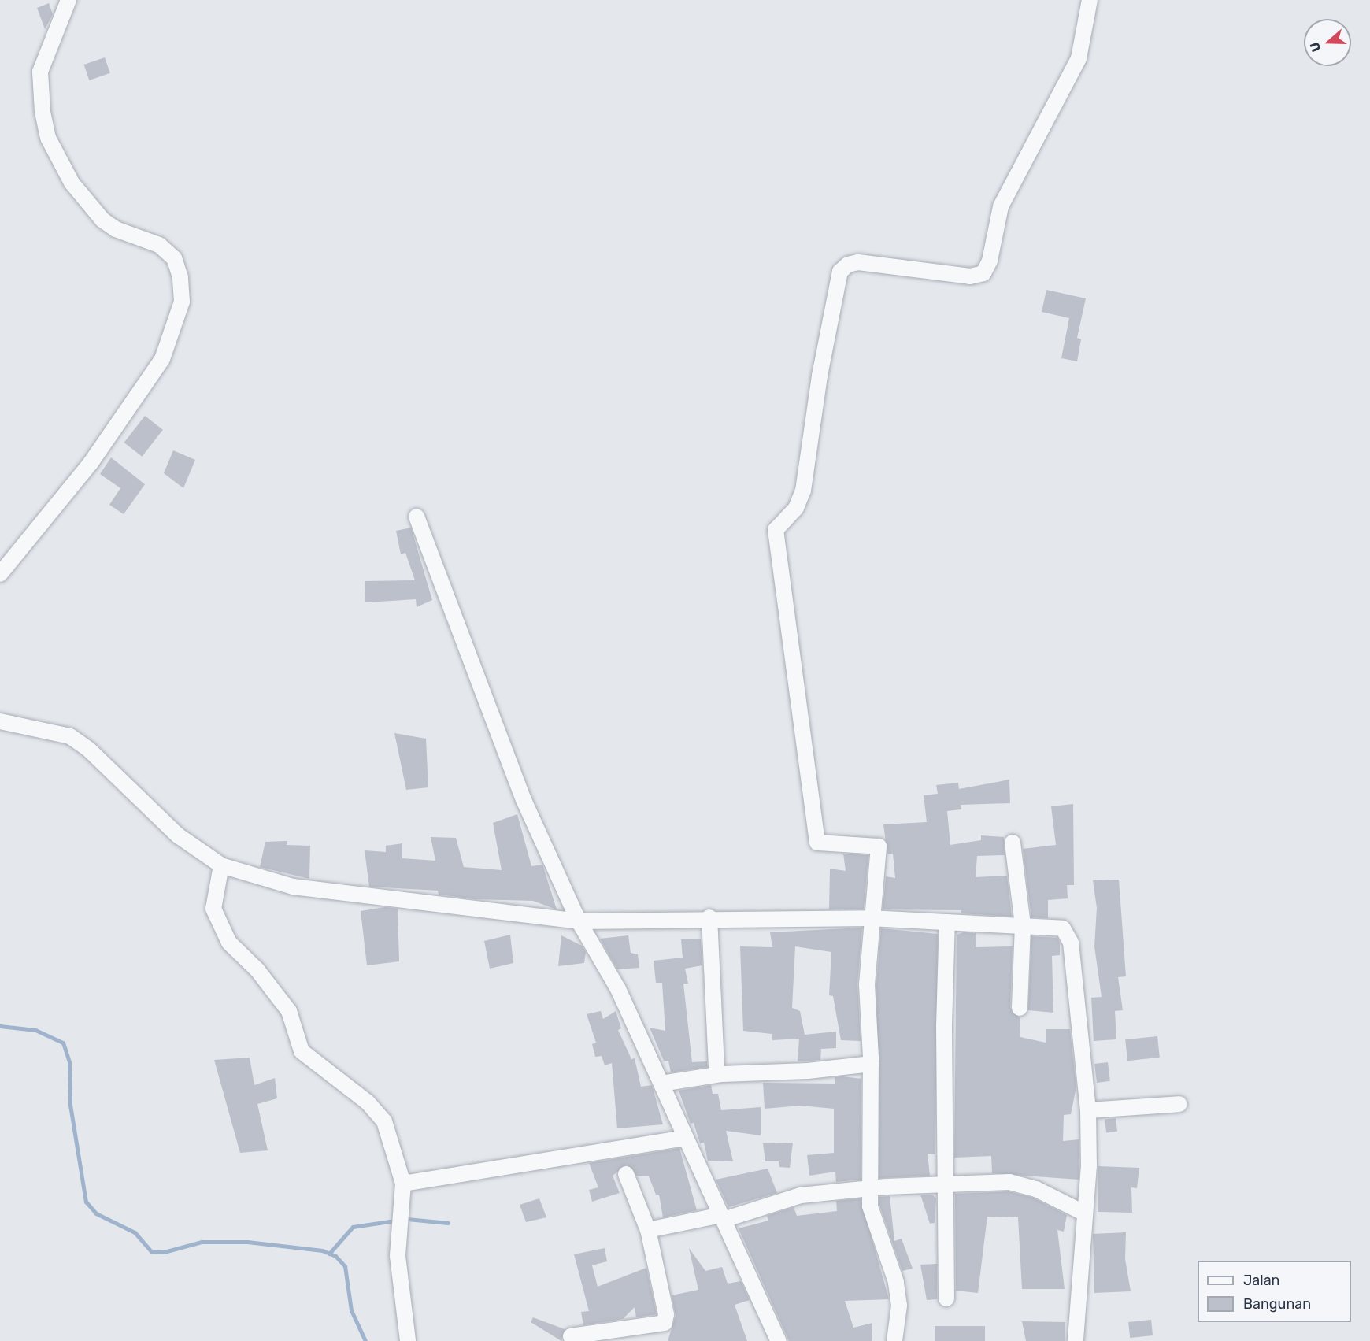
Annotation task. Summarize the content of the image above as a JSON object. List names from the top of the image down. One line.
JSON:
{"legend":["Jalan","Bangunan"],"north":"left"}
